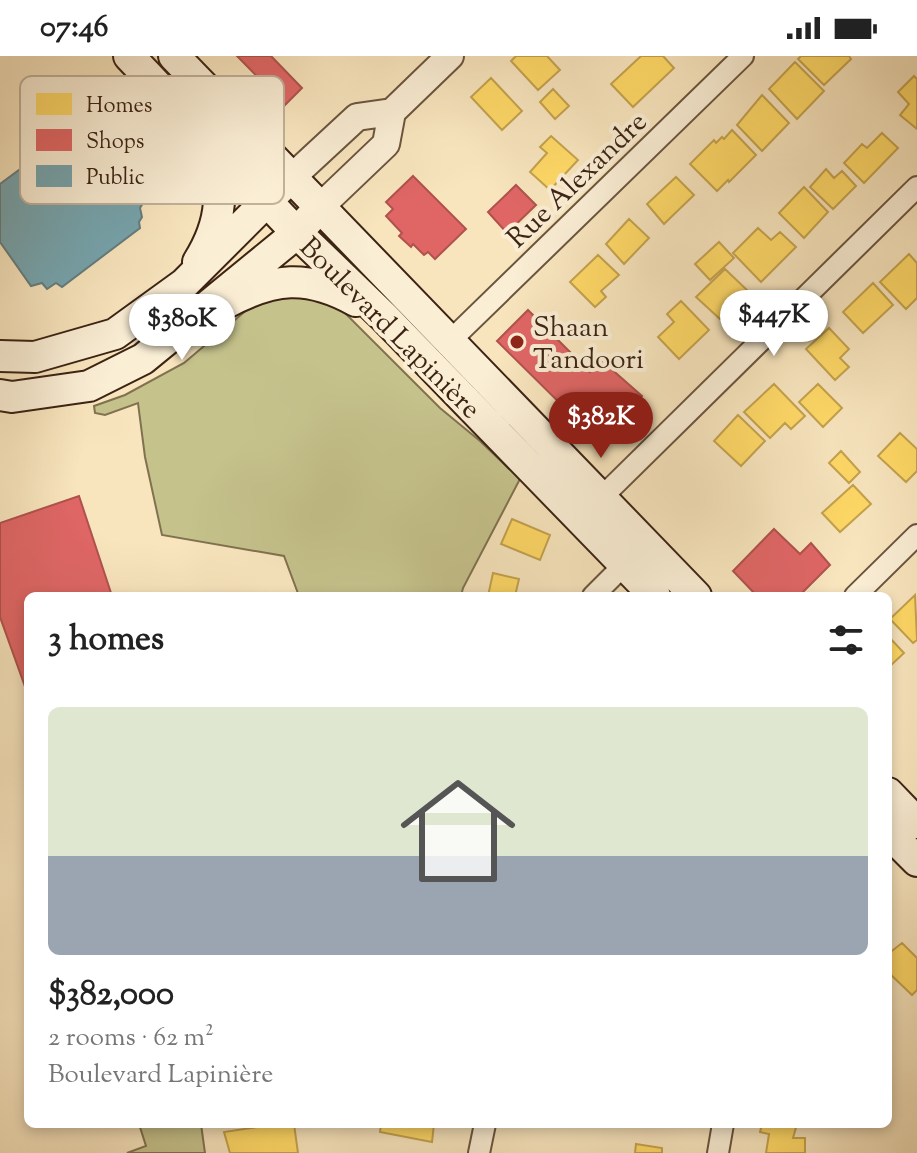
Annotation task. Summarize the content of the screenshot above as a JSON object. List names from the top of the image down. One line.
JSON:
{"streets":{"main road":["Boulevard Lapinière"],"street":["Rue Alexandre"]},"crossings":[["Rue Alexandre","Boulevard Lapinière"]],"places":["Shaan Tandoori"],"legend":["Homes","Shops","Public"],"page":{"status":"07:46","price":["$447K","$380K","$382K"],"heading":"3 homes","list":[{"name":"$382,000","note":"2 rooms · 62 m² · Boulevard Lapinière"}]}}
